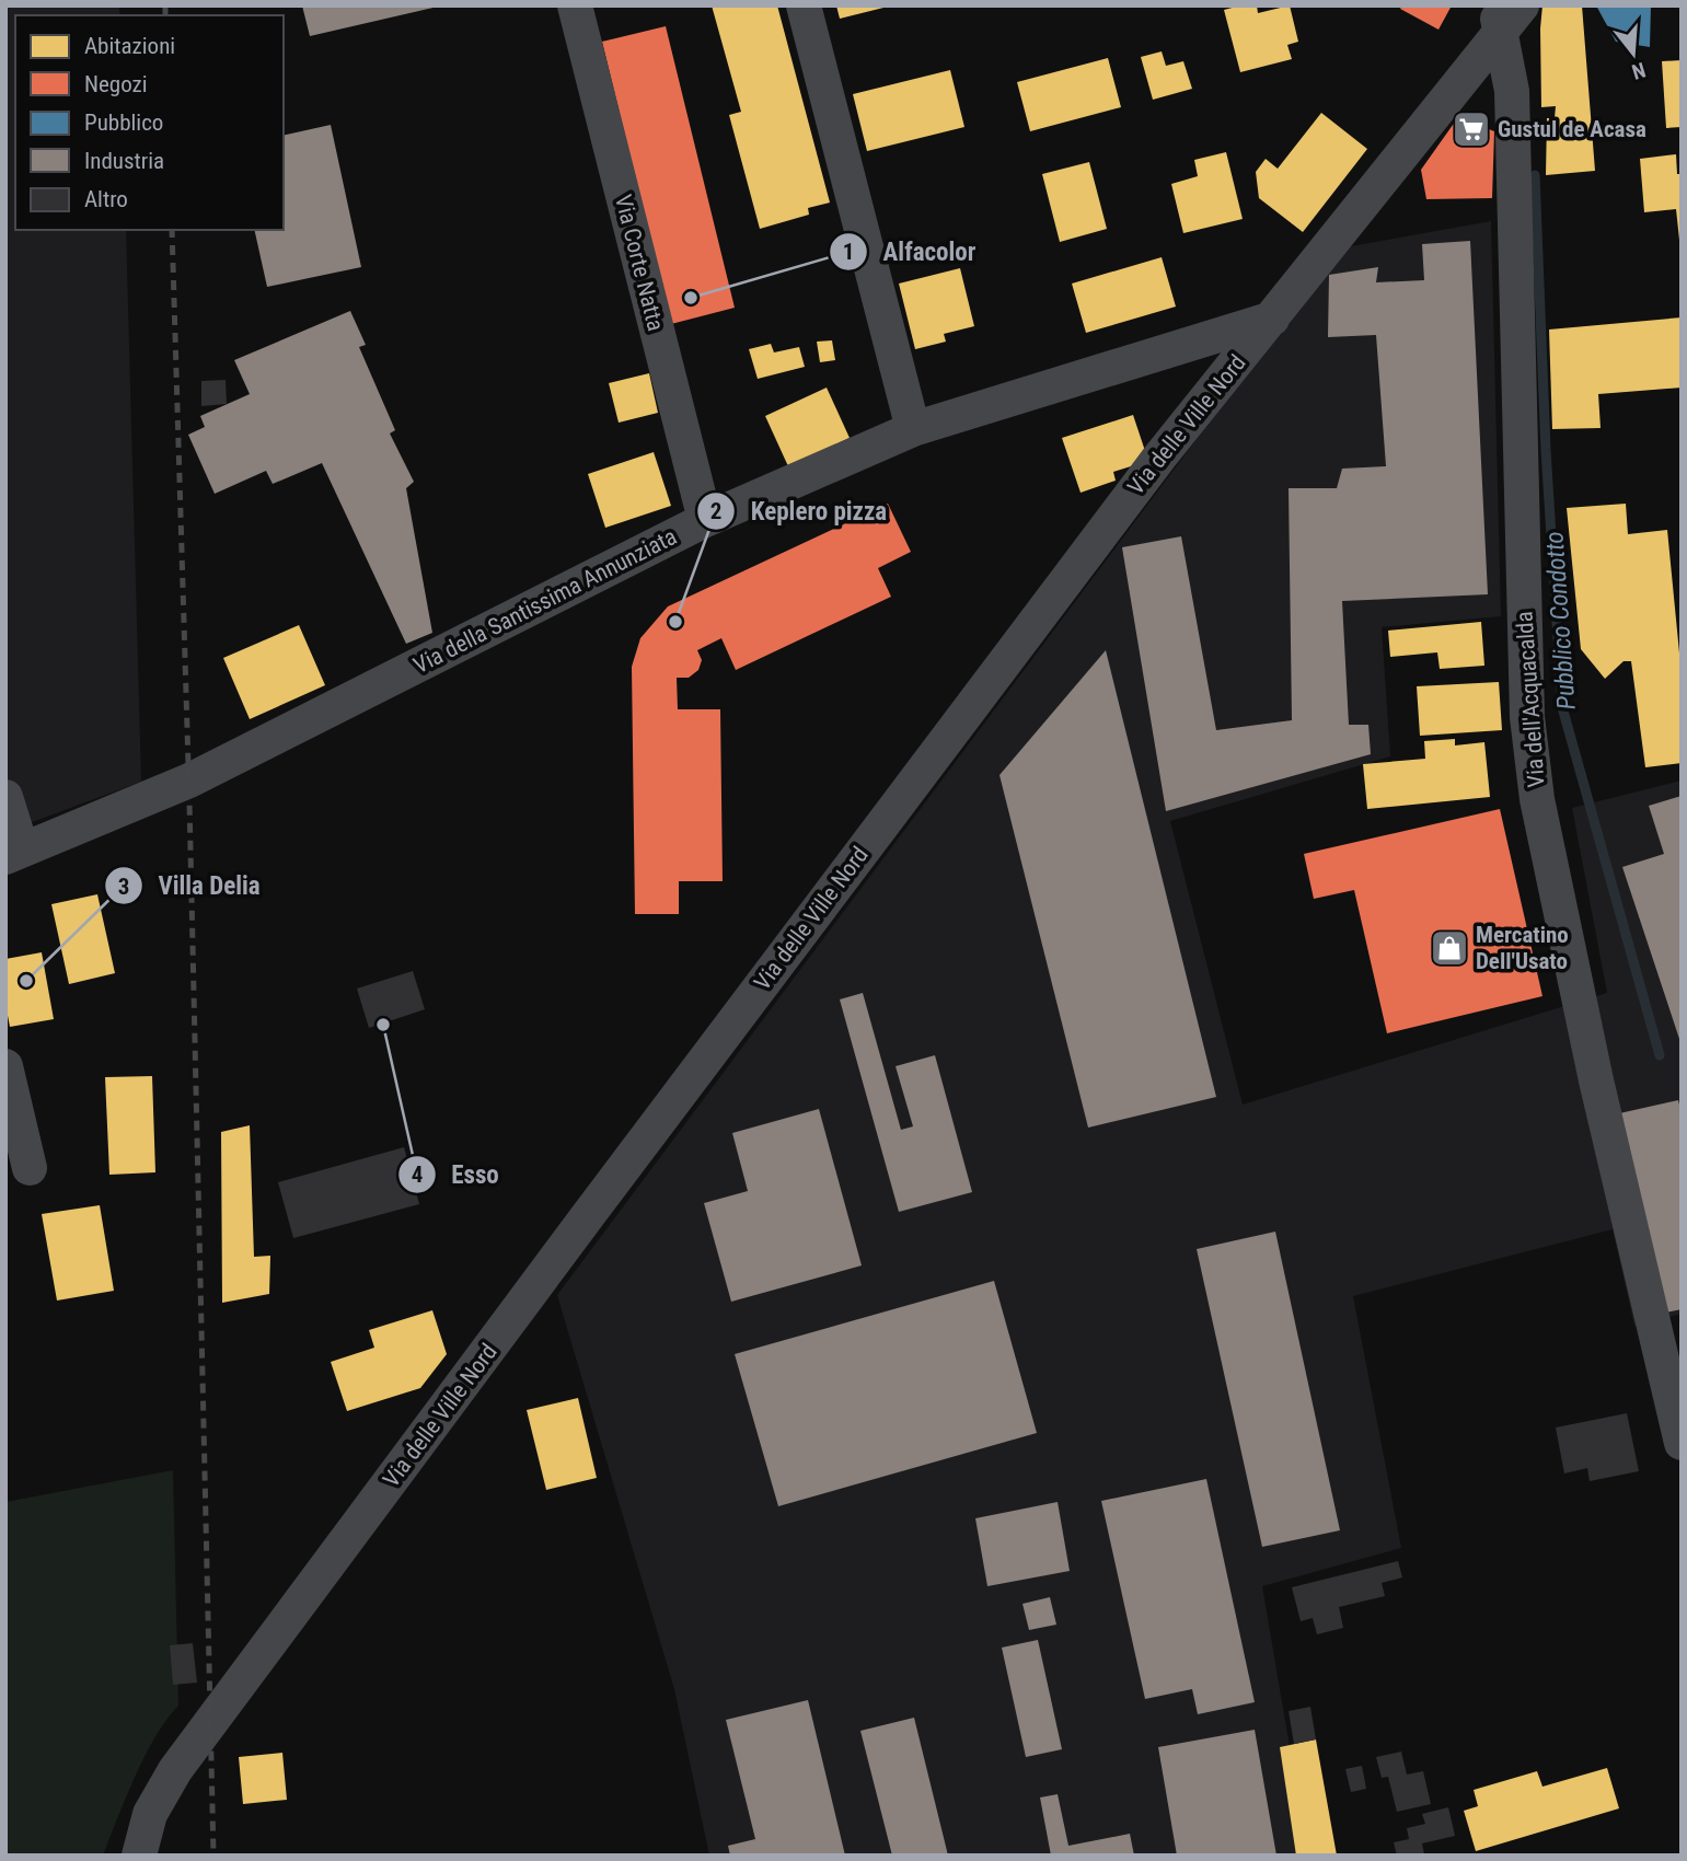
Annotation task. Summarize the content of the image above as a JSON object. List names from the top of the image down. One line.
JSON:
{"streets":{"street":["Via Corte Natta","Via delle Ville Nord","Via della Santissima Annunziata","Via dell'Acquacalda"]},"crossings":[["Via Corte Natta","Via della Santissima Annunziata"],["Via delle Ville Nord","Via della Santissima Annunziata"],["Via delle Ville Nord","Via dell'Acquacalda"]],"water":["Pubblico Condotto"],"places":{"supermarket":["Gustul de Acasa"],"other":["Alfacolor","Keplero pizza","Villa Delia","Esso"],"shop":["Mercatino Dell'Usato"]},"legend":["Abitazioni","Negozi","Pubblico","Industria","Altro"],"north":"bottom"}
